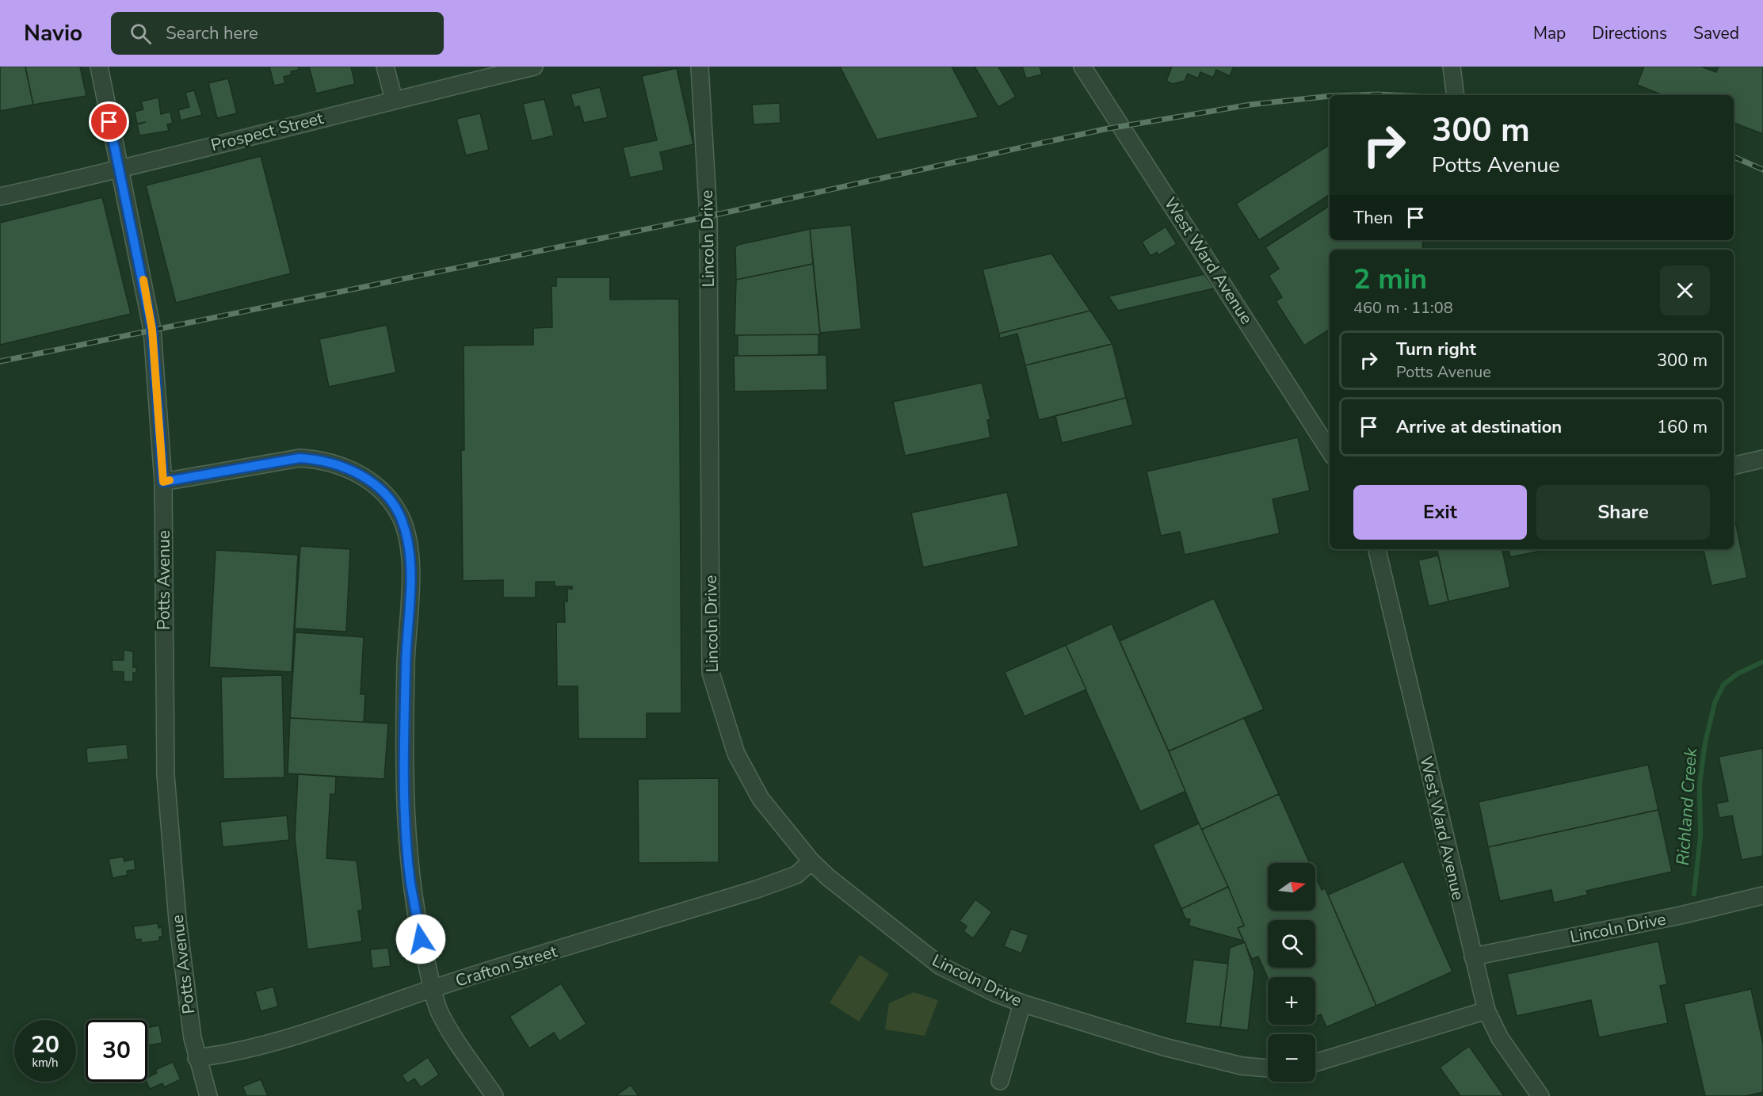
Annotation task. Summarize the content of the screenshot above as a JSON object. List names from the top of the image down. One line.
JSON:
{"streets":{"street":["Prospect Street","Lincoln Drive","West Ward Avenue","Potts Avenue","Crafton Street"]},"crossings":[["Prospect Street","Potts Avenue"],["Lincoln Drive","West Ward Avenue"],["Lincoln Drive","Crafton Street"],["Potts Avenue","Crafton Street"]],"water":["Richland Creek"],"north":"right","page":{"header":"Navio","search":"Search here","nav":["Map","Directions","Saved"],"turn":["300 m","Potts Avenue"],"then":"Then","heading":["2 min","460 m · 11:08"],"list":[{"name":"Turn right","note":"Potts Avenue","value":"300 m"},{"name":"Arrive at destination","value":"160 m"}],"buttons":["Exit","Share"],"map_buttons":["+","−"],"speed":"20 km/h","limit":"30"}}
